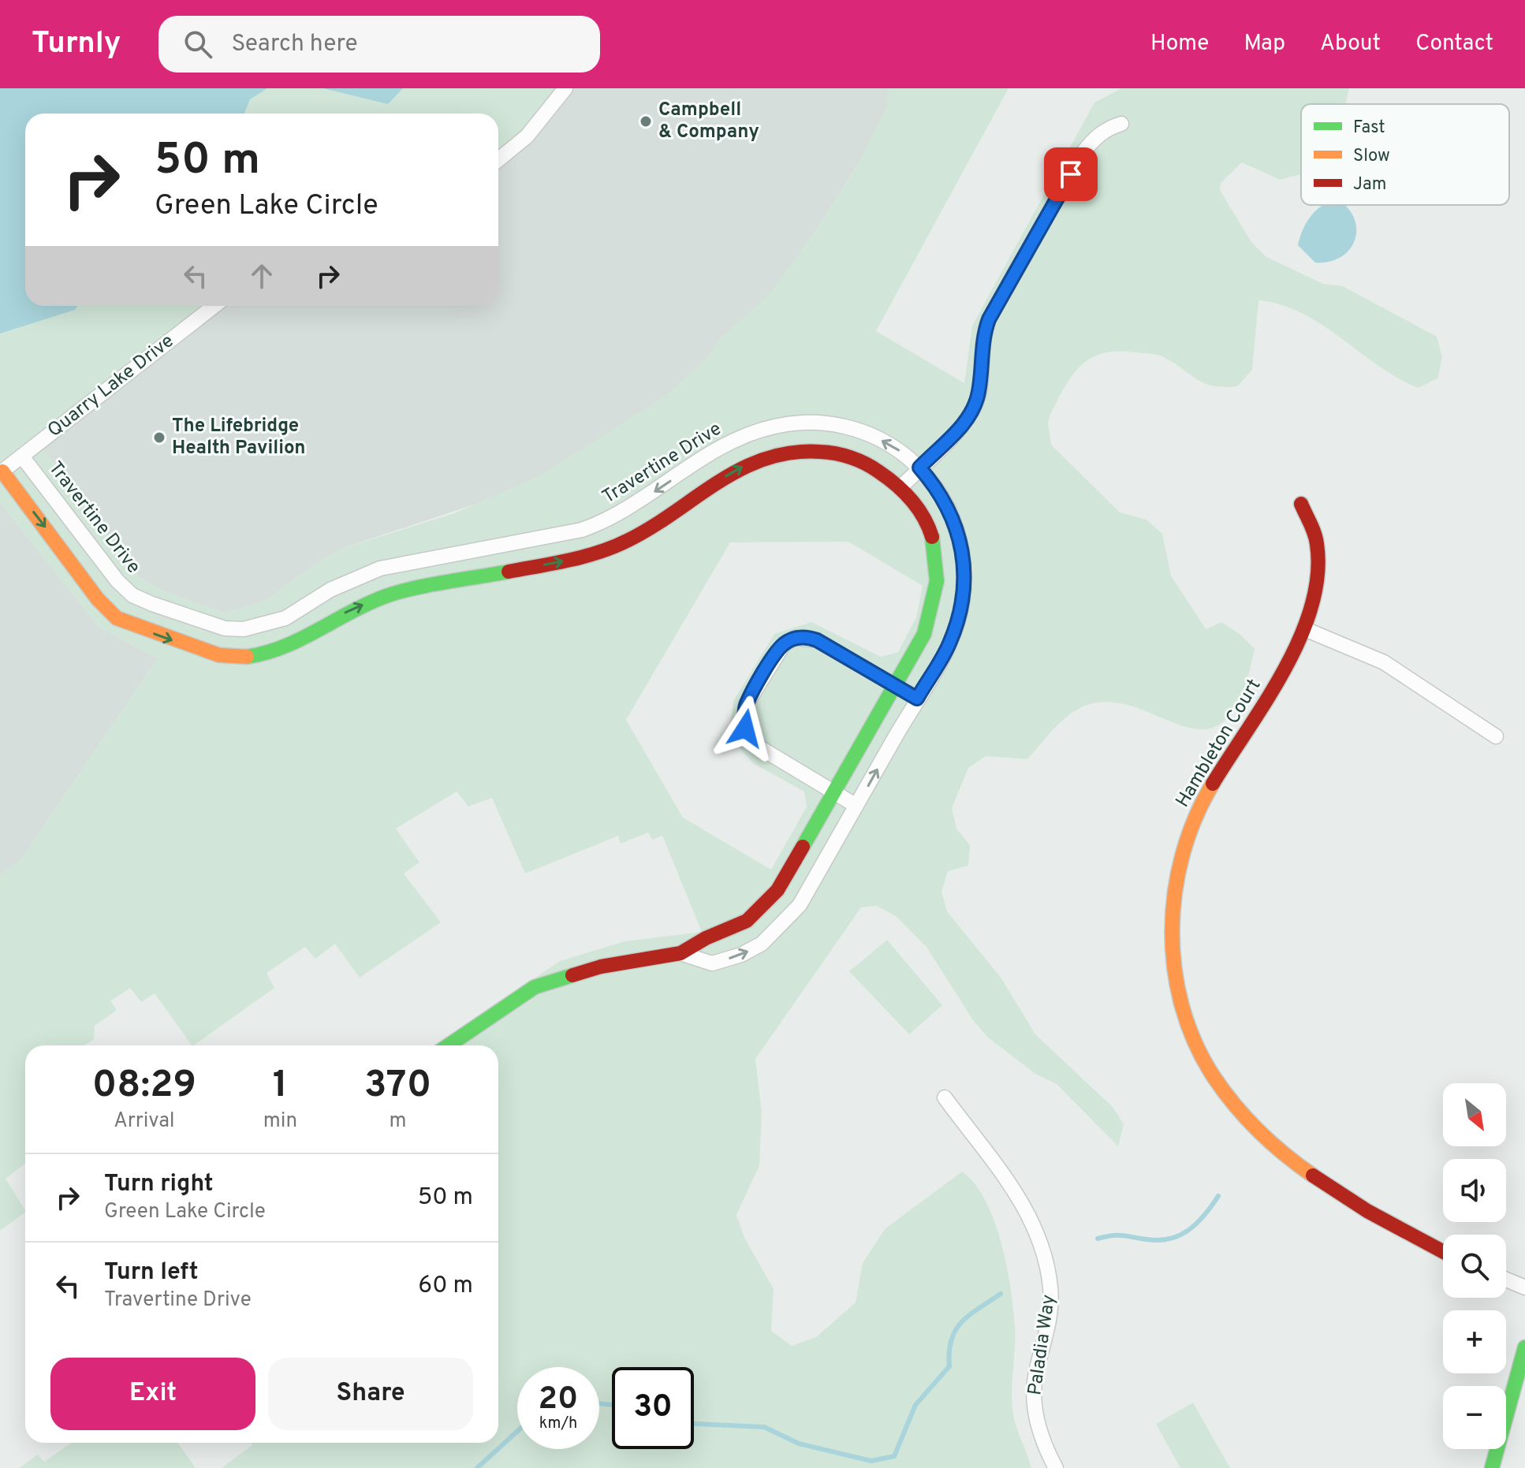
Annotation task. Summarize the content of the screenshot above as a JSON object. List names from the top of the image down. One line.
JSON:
{"streets":{"street":["Quarry Lake Drive","Travertine Drive","Hambleton Court","Paladia Way"]},"crossings":[["Quarry Lake Drive","Travertine Drive"]],"places":["Campbell & Company","The Lifebridge Health Pavilion"],"legend":["Fast","Slow","Jam"],"north":"bottom right","page":{"header":"Turnly","search":"Search here","nav":["Home","Map","About","Contact"],"turn":["50 m","Green Lake Circle"],"eta":["08:29","Arrival","1","min","370","m"],"map_buttons":["+","−"],"list":[{"name":"Turn right","note":"Green Lake Circle","value":"50 m"},{"name":"Turn left","note":"Travertine Drive","value":"60 m"}],"buttons":["Exit","Share"],"speed":"20 km/h","limit":"30"}}
